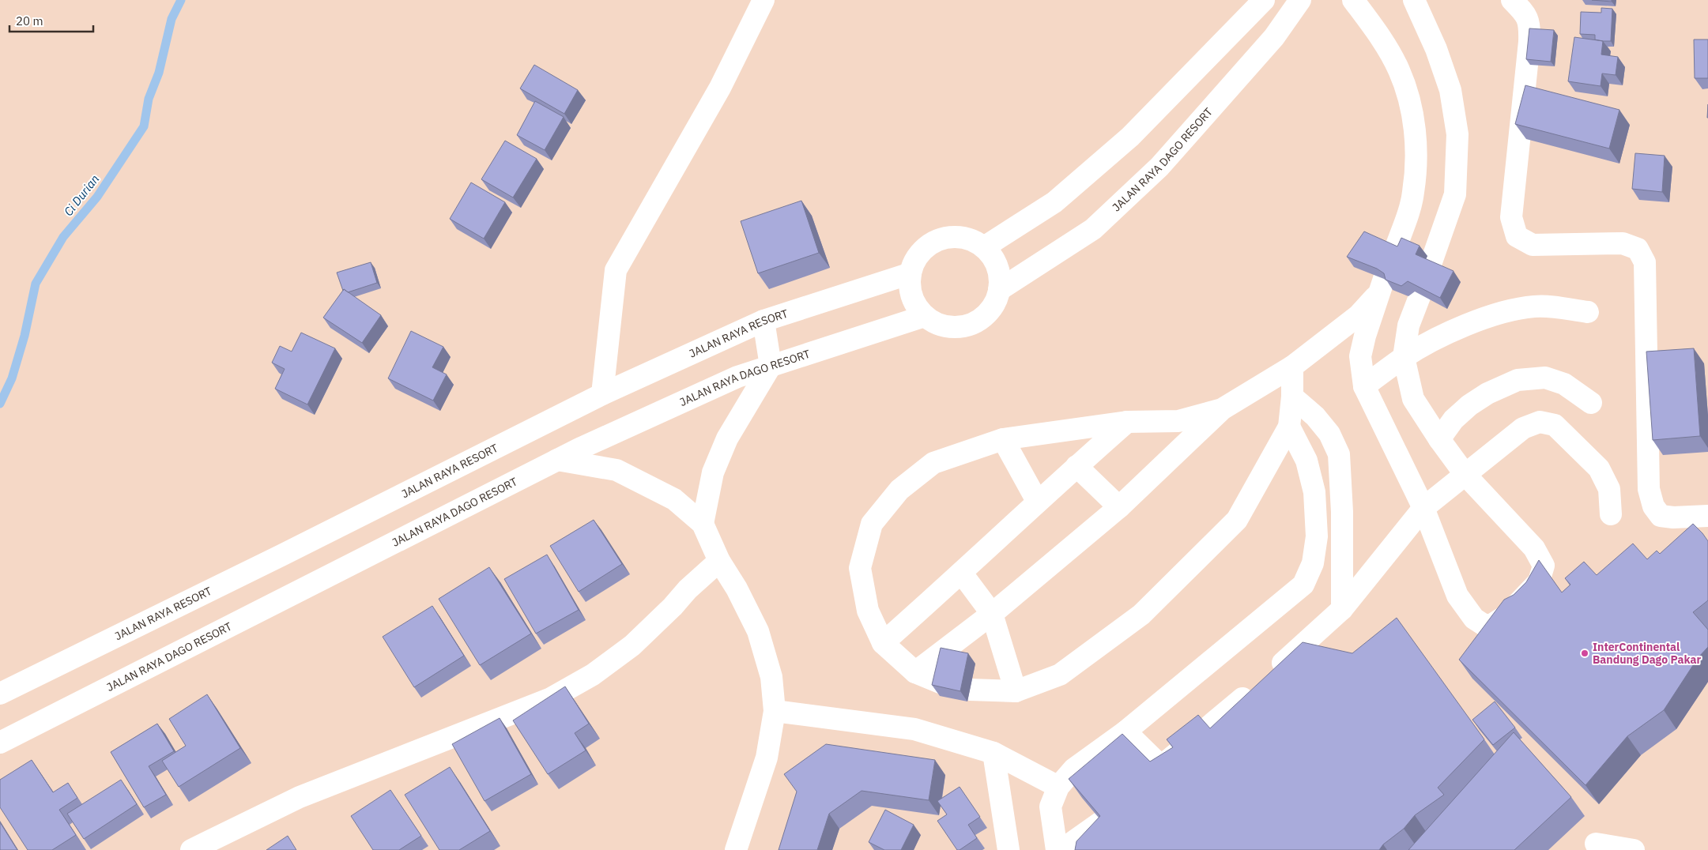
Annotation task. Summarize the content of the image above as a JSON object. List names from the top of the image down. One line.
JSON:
{"streets":{"street":["JALAN RAYA DAGO RESORT","JALAN RAYA RESORT"]},"crossings":[["JALAN RAYA DAGO RESORT","JALAN RAYA RESORT"]],"water":["Ci Durian"],"places":["InterContinental Bandung Dago Pakar"],"scale_bar":"20 m"}
